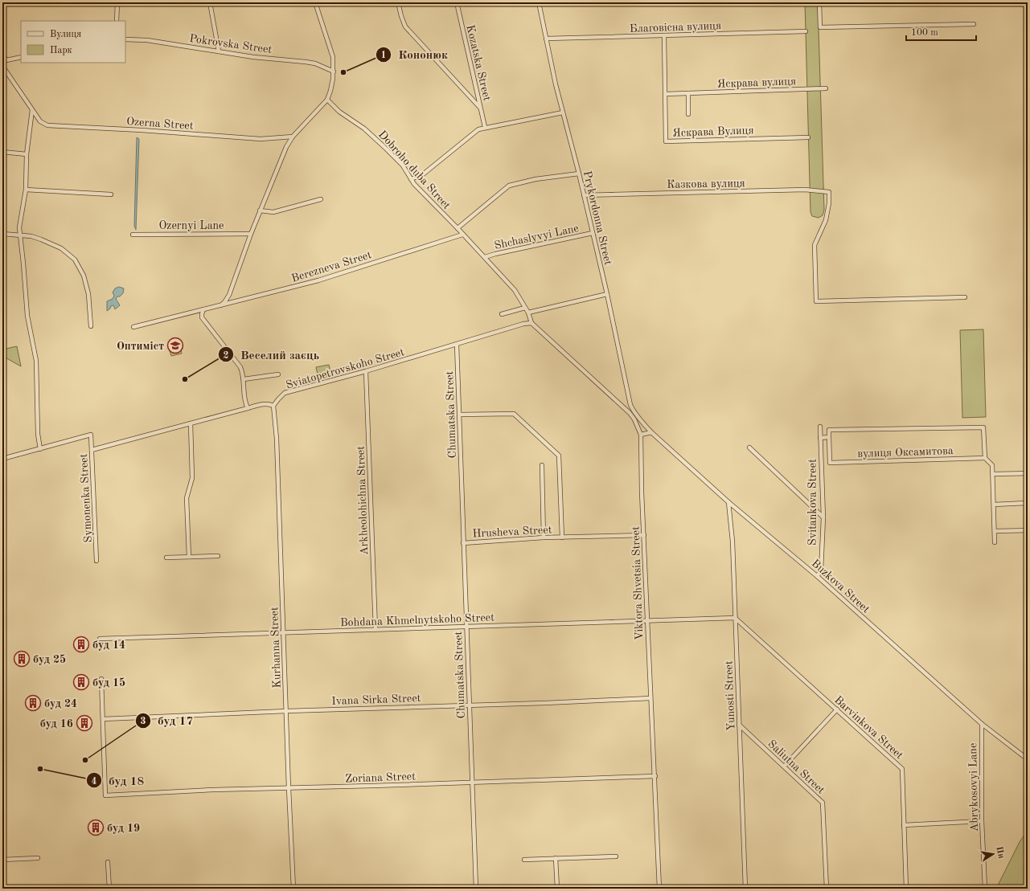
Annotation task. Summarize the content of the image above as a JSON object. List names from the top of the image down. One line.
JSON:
{"streets":{"street":["Благовісна вулиця","Pokrovska Street","Kozatska Street","Яскрава вулиця","Ozerna Street","Яскрава Вулиця","Dobroho duba Street","Казкова вулиця","Prykordonna Street","Ozernyi Lane","Shchaslyvyi Lane","Berezneva Street","Sviatopetrovskoho Street","Chumatska Street","вулиця Оксамитова","Symonenka Street","Arkheolohichna Street","Svitankova Street","Hrusheva Street","Viktora Shvetsia Street","Buzkova Street","Bohdana Khmelnytskoho Street","Kurhanna Street","Yunosti Street","Ivana Sirka Street","Barvinkova Street","Saliutna Street","Zoriana Street","Abrykosovyi Lane"]},"crossings":[["Благовісна вулиця","Prykordonna Street"],["Яскрава вулиця","Яскрава Вулиця"],["Dobroho duba Street","Shchaslyvyi Lane"],["Dobroho duba Street","Berezneva Street"],["Dobroho duba Street","Sviatopetrovskoho Street"],["Dobroho duba Street","Viktora Shvetsia Street"],["Казкова вулиця","Prykordonna Street"],["Prykordonna Street","Shchaslyvyi Lane"],["Prykordonna Street","Buzkova Street"],["Sviatopetrovskoho Street","Chumatska Street"],["Sviatopetrovskoho Street","Arkheolohichna Street"],["Sviatopetrovskoho Street","Viktora Shvetsia Street"],["Sviatopetrovskoho Street","Kurhanna Street"],["Chumatska Street","Hrusheva Street"],["Chumatska Street","Bohdana Khmelnytskoho Street"],["Chumatska Street","Ivana Sirka Street"],["Chumatska Street","Zoriana Street"],["Arkheolohichna Street","Bohdana Khmelnytskoho Street"],["Svitankova Street","Buzkova Street"],["Hrusheva Street","Viktora Shvetsia Street"],["Viktora Shvetsia Street","Bohdana Khmelnytskoho Street"],["Viktora Shvetsia Street","Ivana Sirka Street"],["Viktora Shvetsia Street","Zoriana Street"],["Buzkova Street","Yunosti Street"],["Buzkova Street","Abrykosovyi Lane"],["Bohdana Khmelnytskoho Street","Kurhanna Street"],["Bohdana Khmelnytskoho Street","Yunosti Street"],["Bohdana Khmelnytskoho Street","Barvinkova Street"],["Kurhanna Street","Ivana Sirka Street"],["Kurhanna Street","Zoriana Street"],["Yunosti Street","Barvinkova Street"],["Yunosti Street","Saliutna Street"],["Ivana Sirka Street","Zoriana Street"]],"places":{"other":["Кононюк","Веселий заєць","буд 17","буд 18"],"school or university":["Оптиміст"],"building":["буд 14","буд 25","буд 15","буд 24","буд 16","буд 19"]},"legend":["Вулиця","Парк"],"scale_bar":"100 m","north":"right"}
